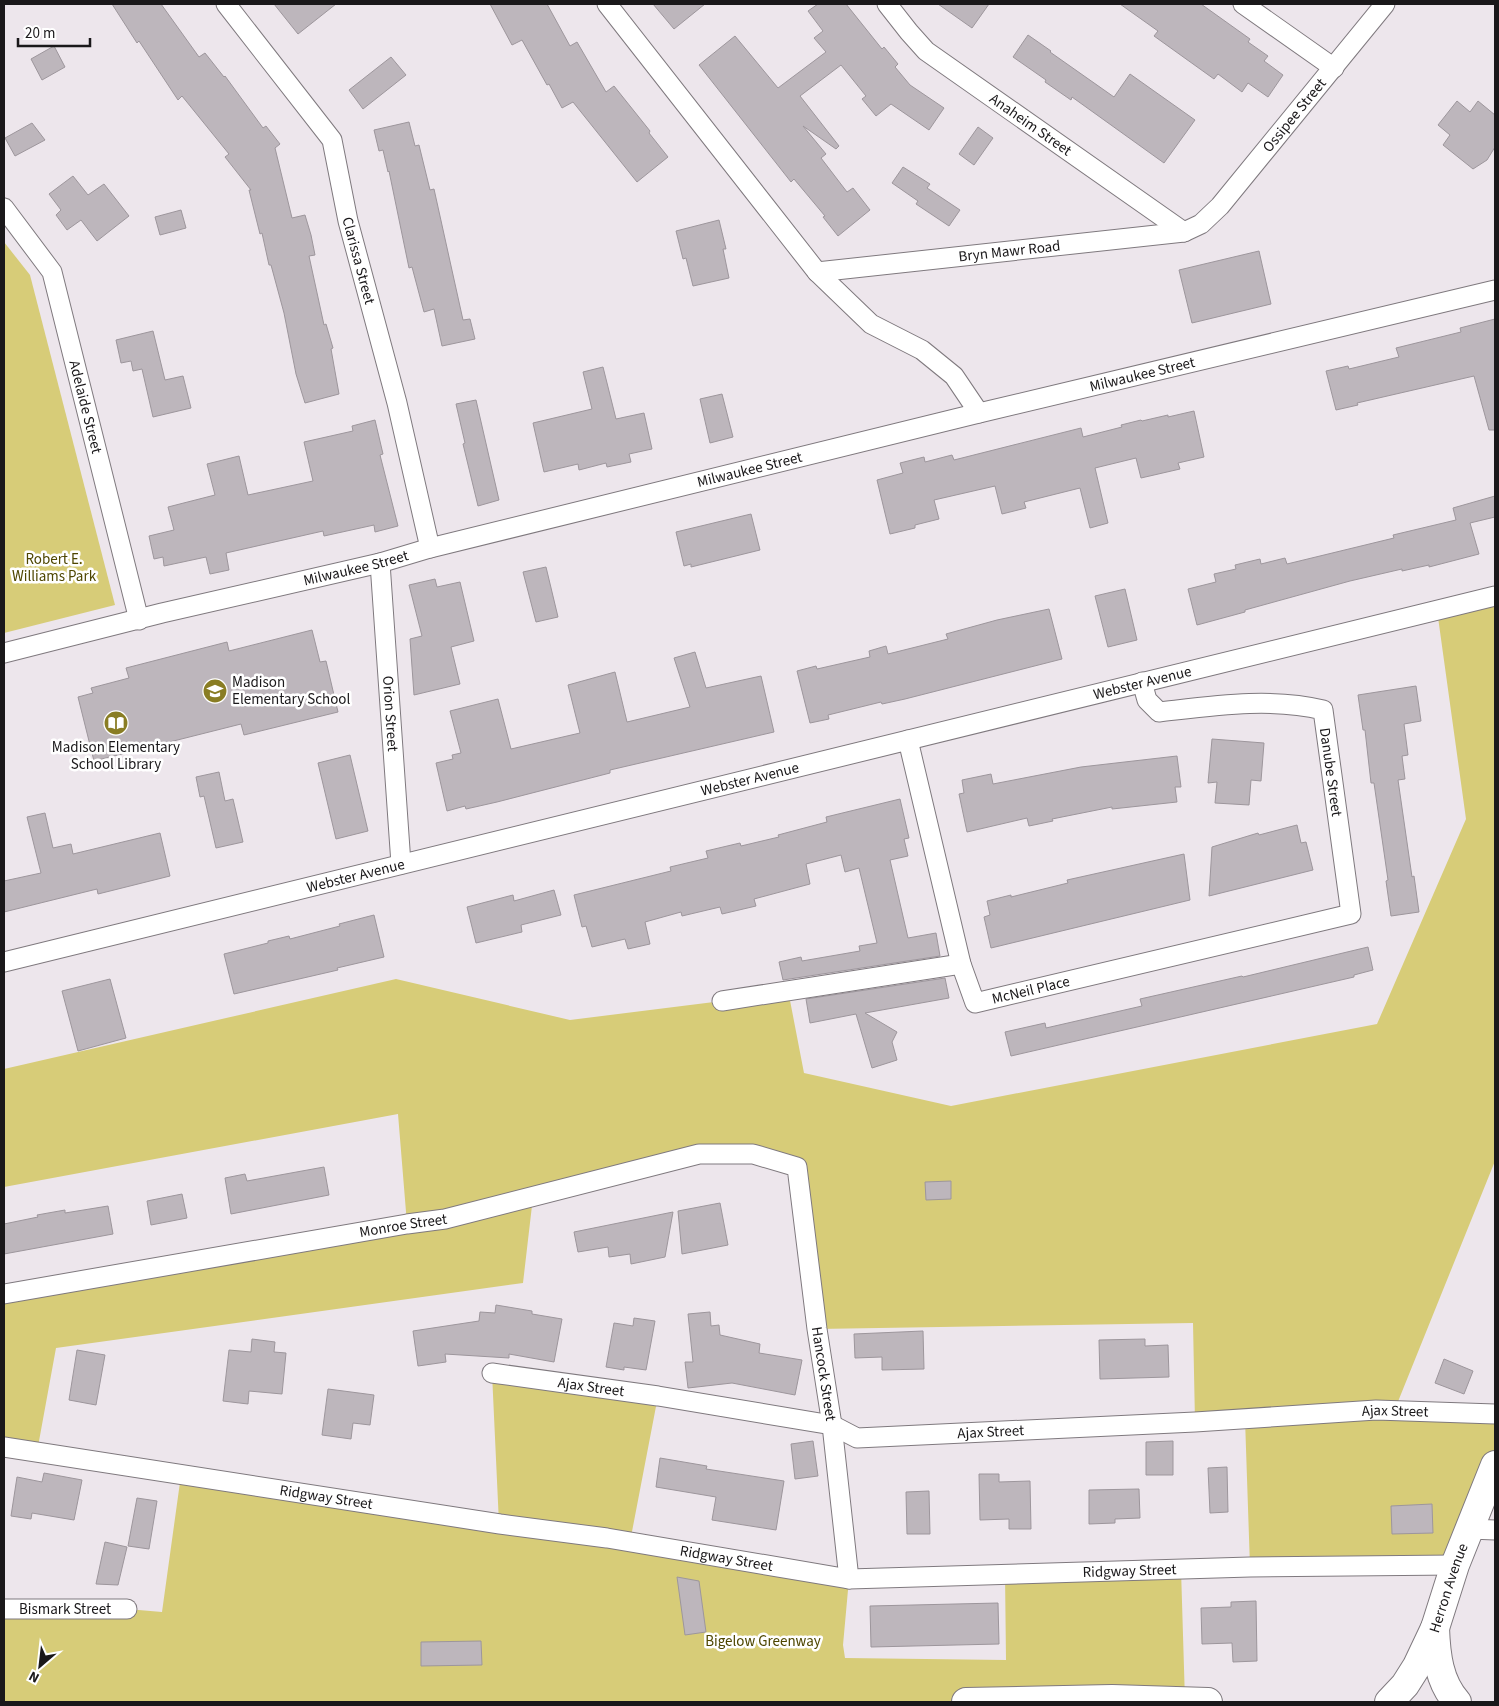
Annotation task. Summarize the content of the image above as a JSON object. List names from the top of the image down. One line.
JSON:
{"streets":{"main road":["Herron Avenue"],"street":["Ossipee Street","Anaheim Street","Bryn Mawr Road","Clarissa Street","Milwaukee Street","Adelaide Street","Webster Avenue","Orion Street","Danube Street","McNeil Place","Monroe Street","Hancock Street","Ajax Street","Ridgway Street","Bismark Street"]},"crossings":[["Ossipee Street","Anaheim Street"],["Ossipee Street","Bryn Mawr Road"],["Anaheim Street","Bryn Mawr Road"],["Clarissa Street","Milwaukee Street"],["Milwaukee Street","Adelaide Street"],["Milwaukee Street","Orion Street"],["Webster Avenue","Orion Street"],["Webster Avenue","Danube Street"],["Webster Avenue","McNeil Place"],["Danube Street","McNeil Place"],["Monroe Street","Hancock Street"],["Hancock Street","Ajax Street"],["Hancock Street","Ridgway Street"],["Ridgway Street","Herron Avenue"]],"parks":["Robert E. Williams Park","Bigelow Greenway"],"places":{"school or university":["Madison Elementary School"],"library":["Madison Elementary School Library"]},"scale_bar":"20 m","north":"bottom left"}
